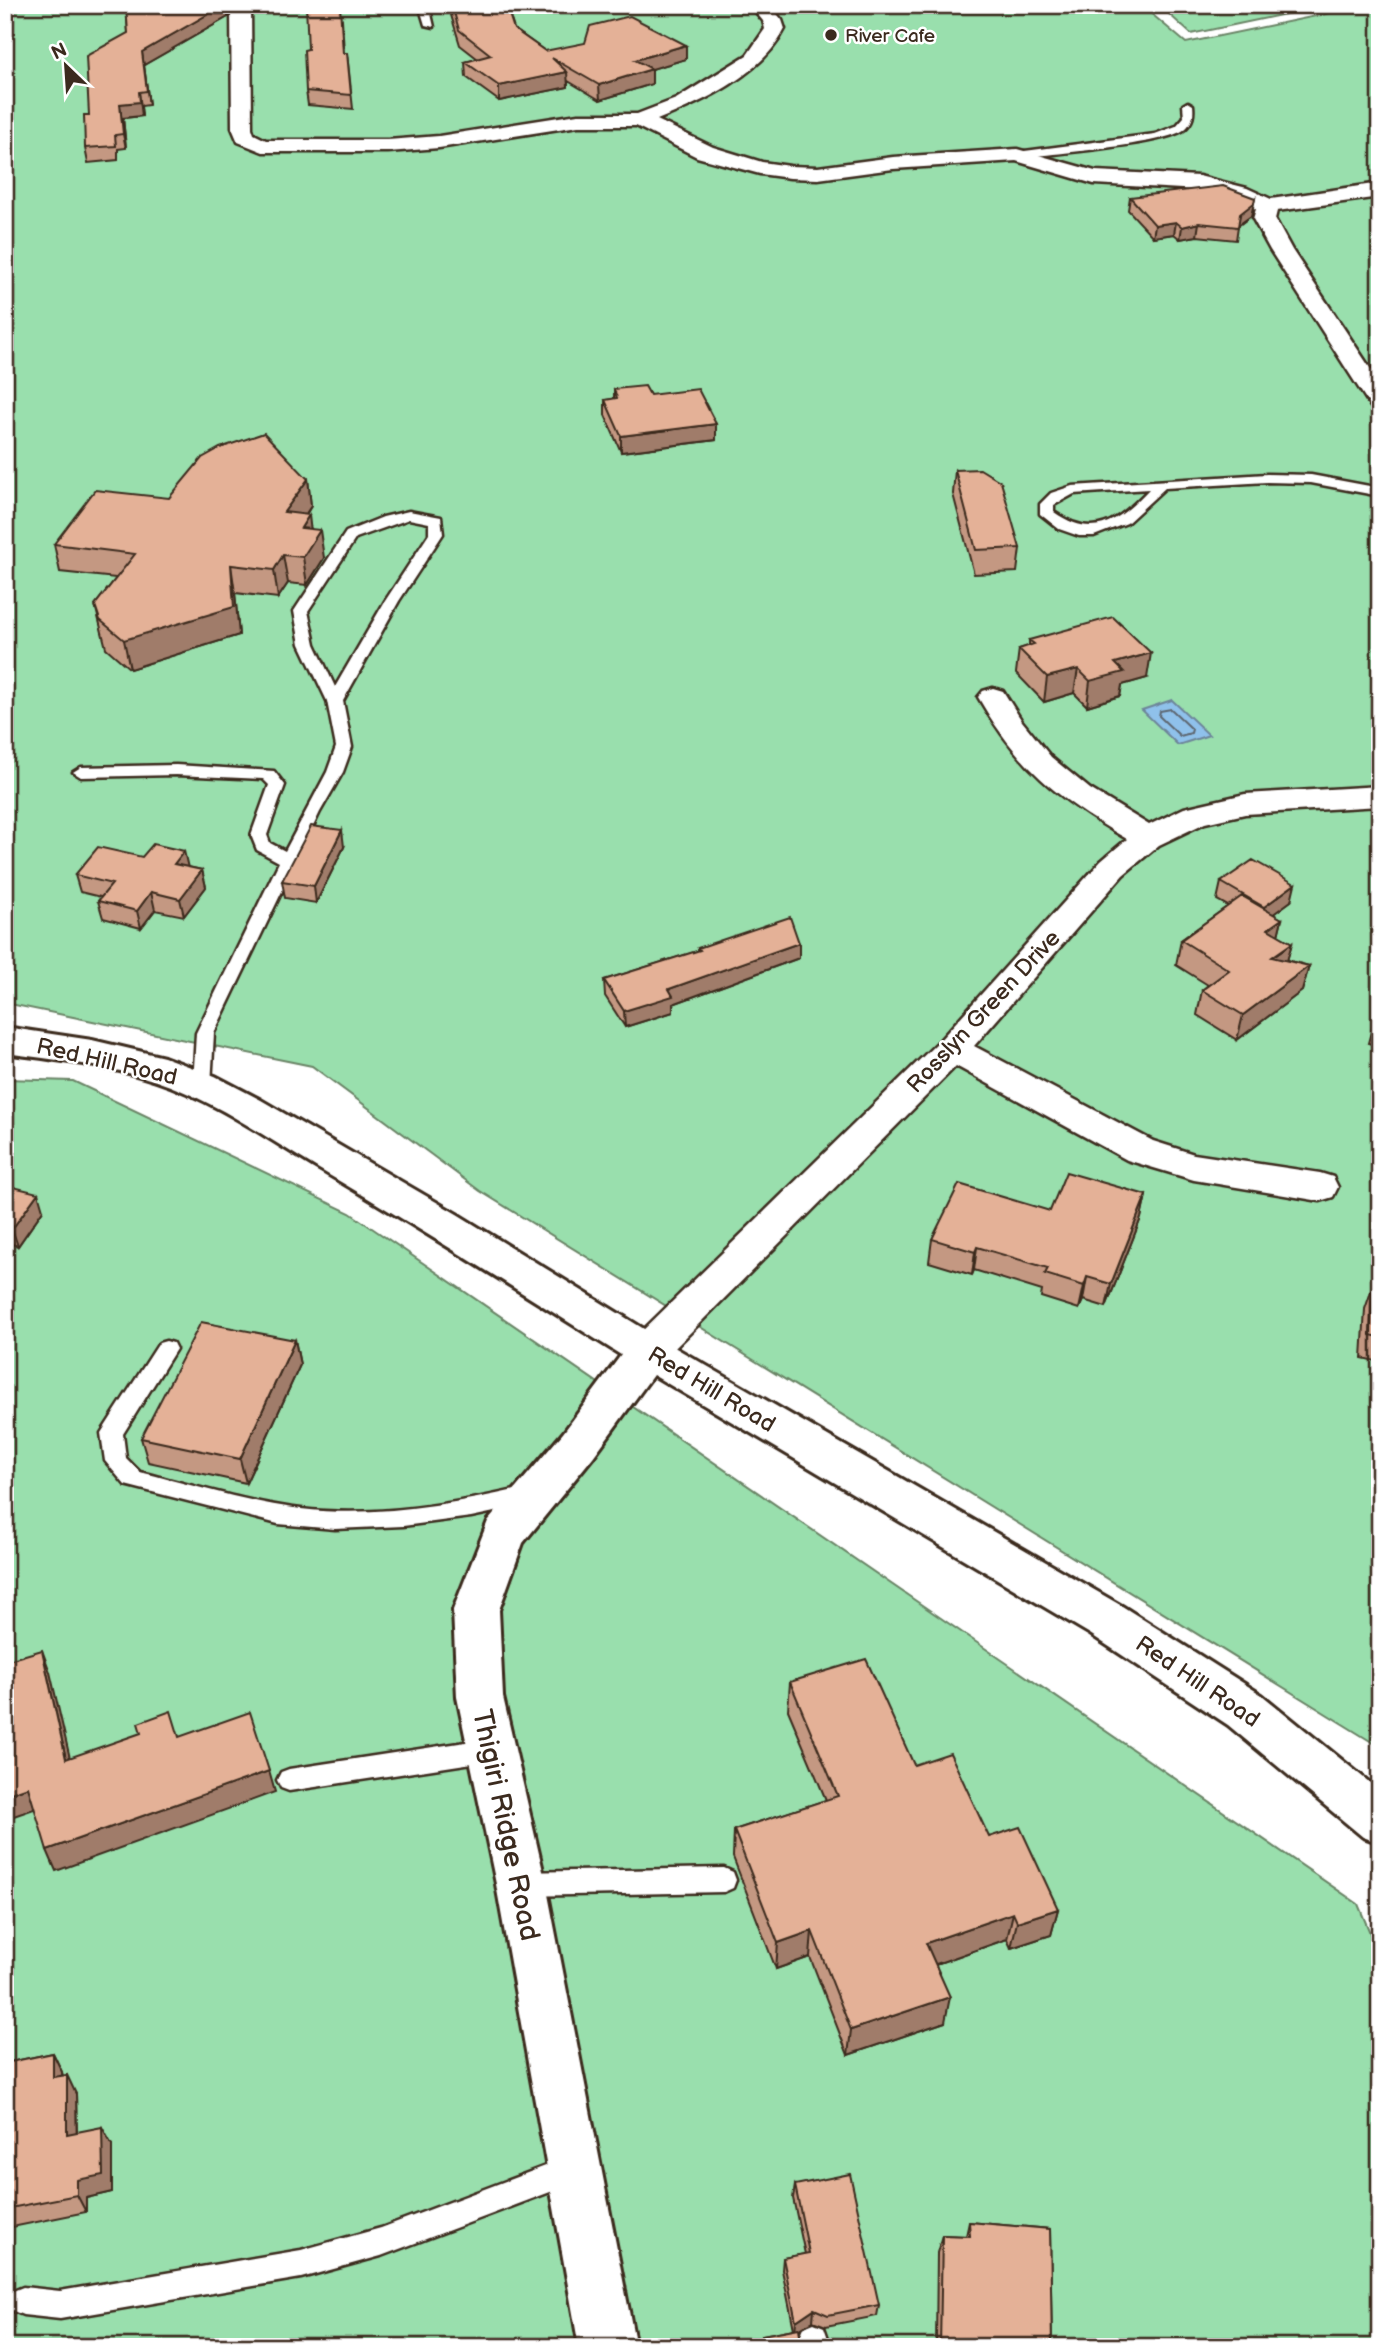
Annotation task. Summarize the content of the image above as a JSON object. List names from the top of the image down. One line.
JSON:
{"streets":{"main road":["Red Hill Road","Thigiri Ridge Road"],"street":["Rosslyn Green Drive"]},"crossings":[["Rosslyn Green Drive","Red Hill Road"],["Rosslyn Green Drive","Thigiri Ridge Road"],["Red Hill Road","Thigiri Ridge Road"]],"places":["River Cafe"],"north":"top left"}
